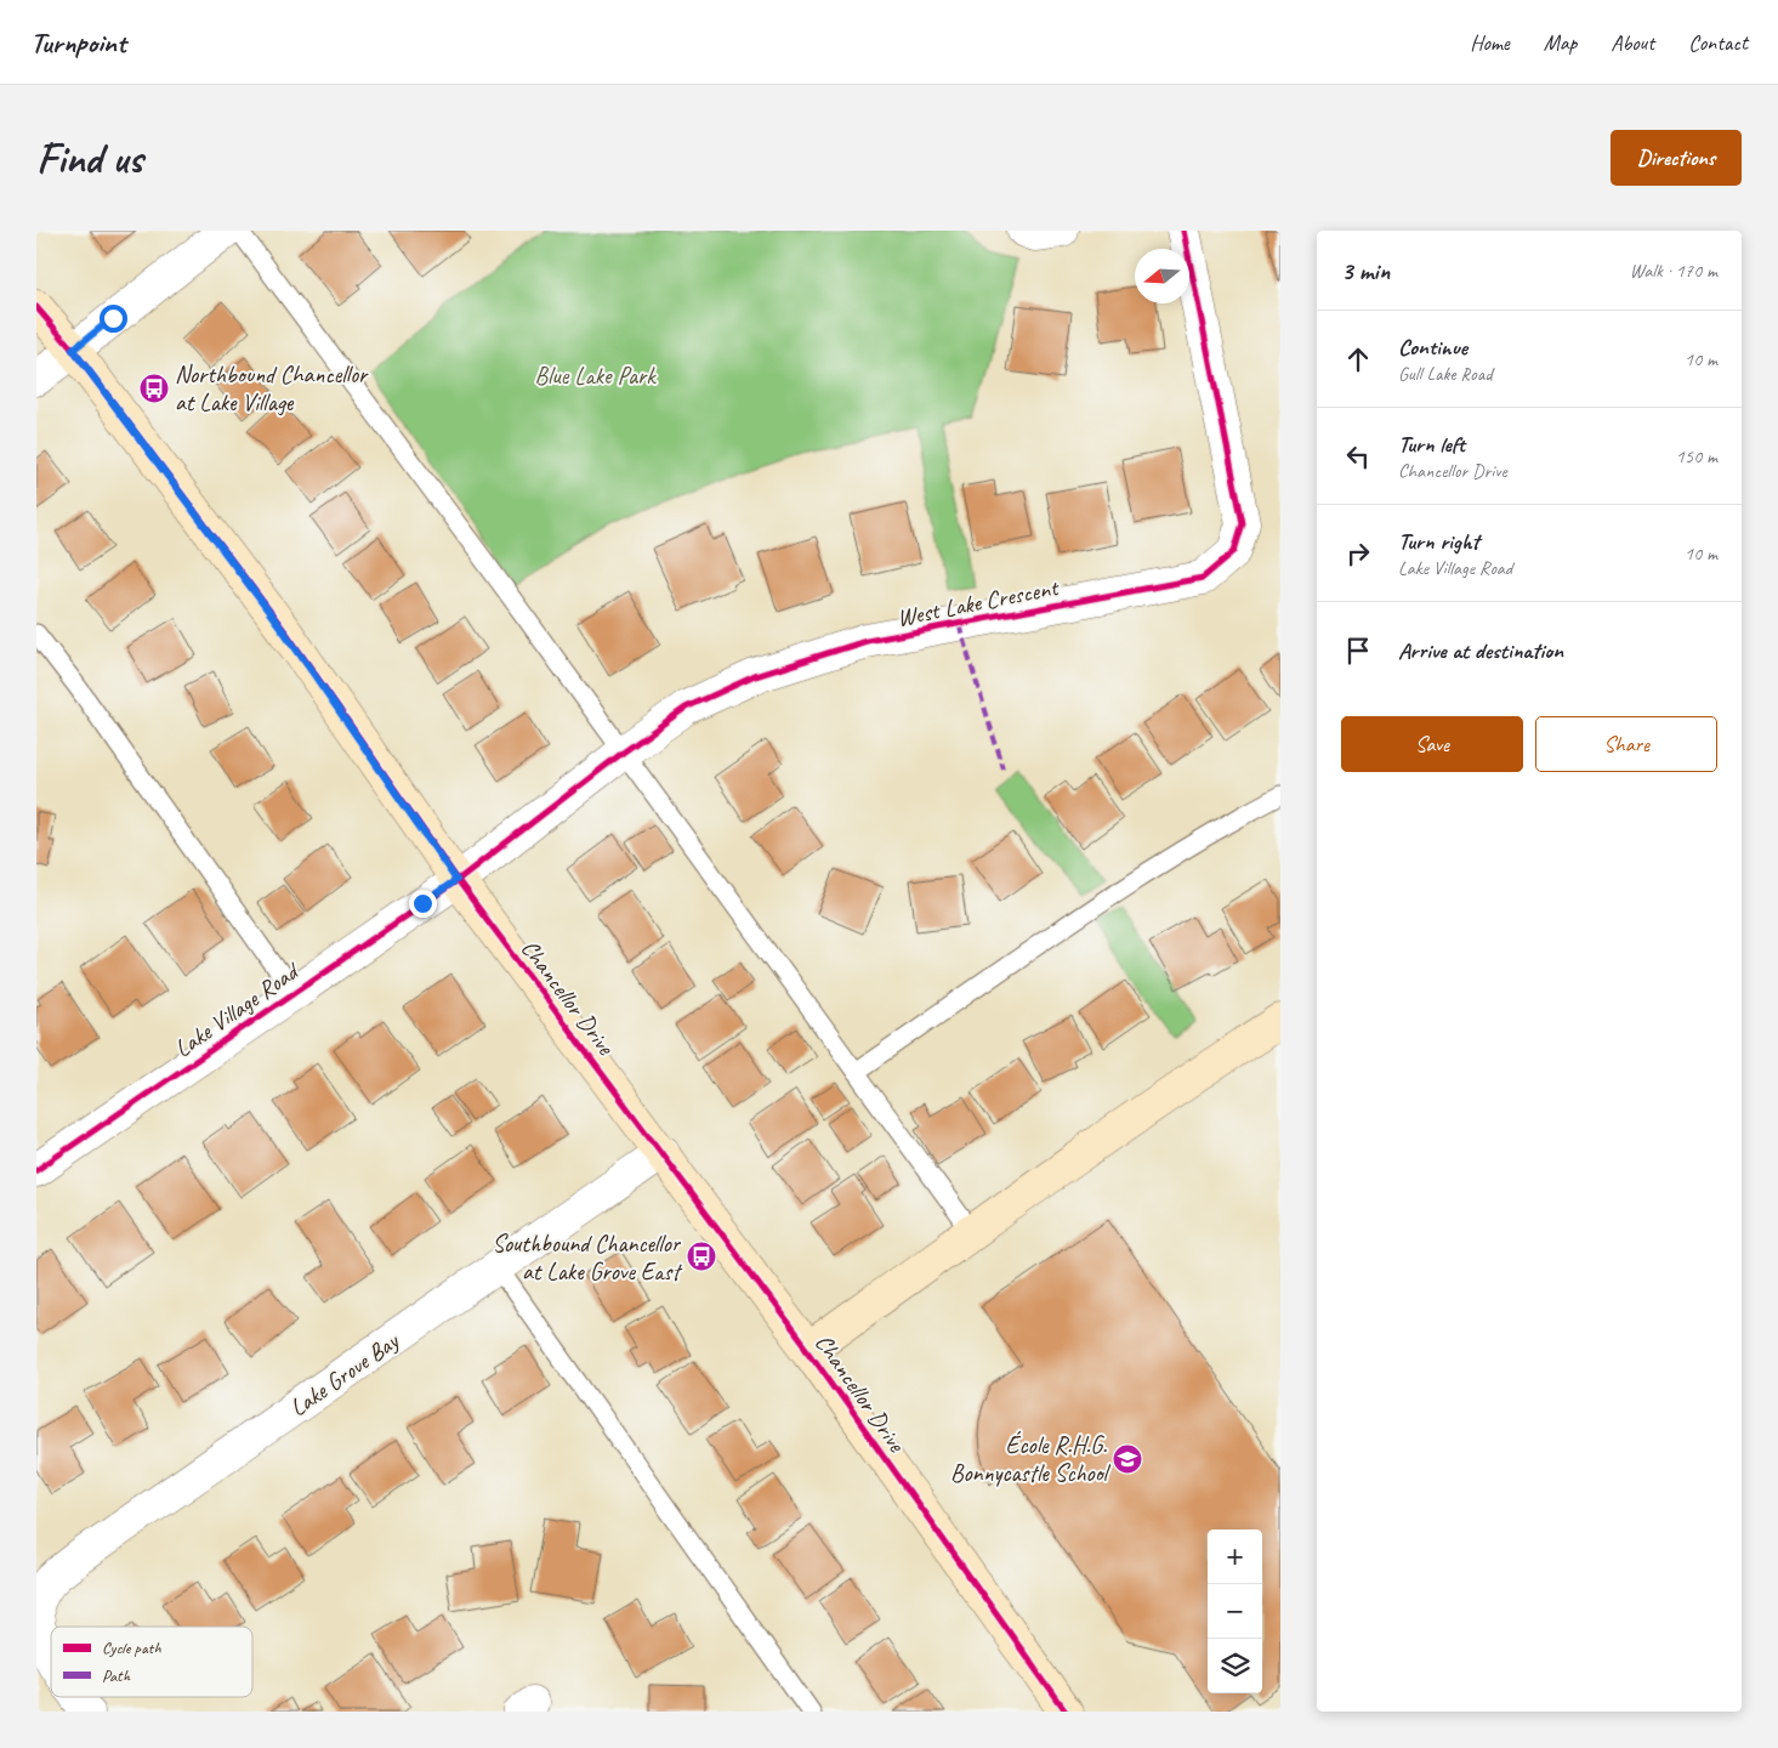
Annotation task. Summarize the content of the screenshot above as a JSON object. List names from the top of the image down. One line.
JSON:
{"streets":{"street":["West Lake Crescent","Chancellor Drive","Lake Village Road","Lake Grove Bay"]},"crossings":[["West Lake Crescent","Chancellor Drive"],["West Lake Crescent","Lake Village Road"],["Chancellor Drive","Lake Village Road"],["Chancellor Drive","Lake Grove Bay"]],"parks":["Blue Lake Park"],"places":{"bus stop":["Northbound Chancellor at Lake Village","Southbound Chancellor at Lake Grove East"],"school or university":["École R.H.G. Bonnycastle School"]},"legend":["Cycle path","Path"],"north":"left","page":{"header":"Turnpoint","nav":["Home","Map","About","Contact"],"buttons":["Directions",["Save","Share"]],"title":"Find us","heading":["3 min","Walk · 170 m"],"list":[["Continue","Gull Lake Road","10 m"],["Turn left","Chancellor Drive","150 m"],["Turn right","Lake Village Road","10 m"],"Arrive at destination"],"map_buttons":["+","−"]}}
